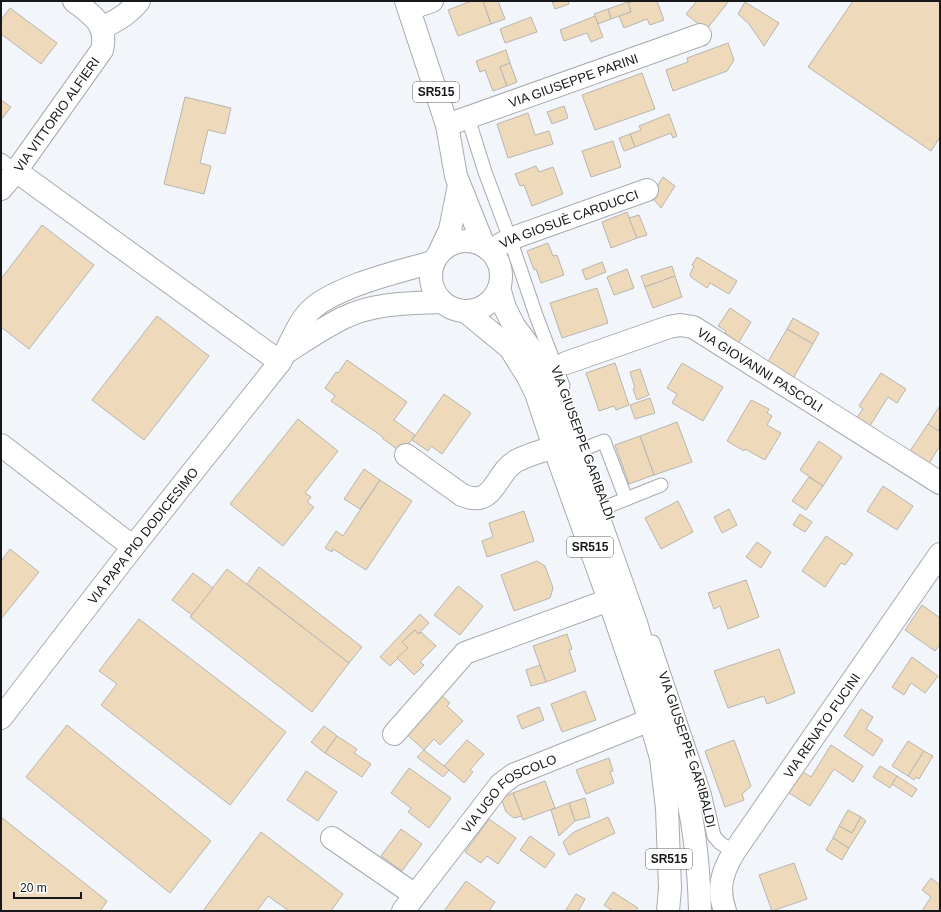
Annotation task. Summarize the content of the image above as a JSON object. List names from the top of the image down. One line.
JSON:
{"streets":{"street":["VIA GIUSEPPE PARINI","SR515","VIA VITTORIO ALFIERI","VIA GIOSUÈ CARDUCCI","VIA GIOVANNI PASCOLI","VIA GIUSEPPE GARIBALDI","VIA PAPA PIO DODICESIMO","VIA RENATO FUCINI","VIA UGO FOSCOLO"]},"crossings":[["VIA GIUSEPPE PARINI","VIA GIUSEPPE GARIBALDI"],["VIA GIOSUÈ CARDUCCI","VIA GIUSEPPE GARIBALDI"],["VIA GIOSUÈ CARDUCCI","VIA PAPA PIO DODICESIMO"],["VIA GIOVANNI PASCOLI","VIA GIUSEPPE GARIBALDI"],["VIA GIUSEPPE GARIBALDI","VIA PAPA PIO DODICESIMO"],["VIA GIUSEPPE GARIBALDI","VIA RENATO FUCINI"],["VIA GIUSEPPE GARIBALDI","VIA UGO FOSCOLO"]],"scale_bar":"20 m"}
